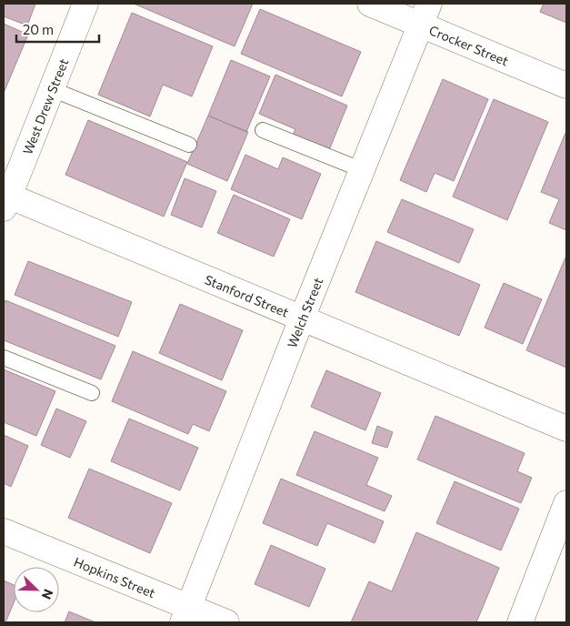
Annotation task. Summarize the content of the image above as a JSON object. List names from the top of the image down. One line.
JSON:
{"streets":{"street":["Crocker Street","West Drew Street","Stanford Street","Welch Street","Hopkins Street"]},"crossings":[["Crocker Street","Welch Street"],["West Drew Street","Stanford Street"],["Stanford Street","Welch Street"],["Welch Street","Hopkins Street"]],"scale_bar":"20 m","north":"bottom right"}
